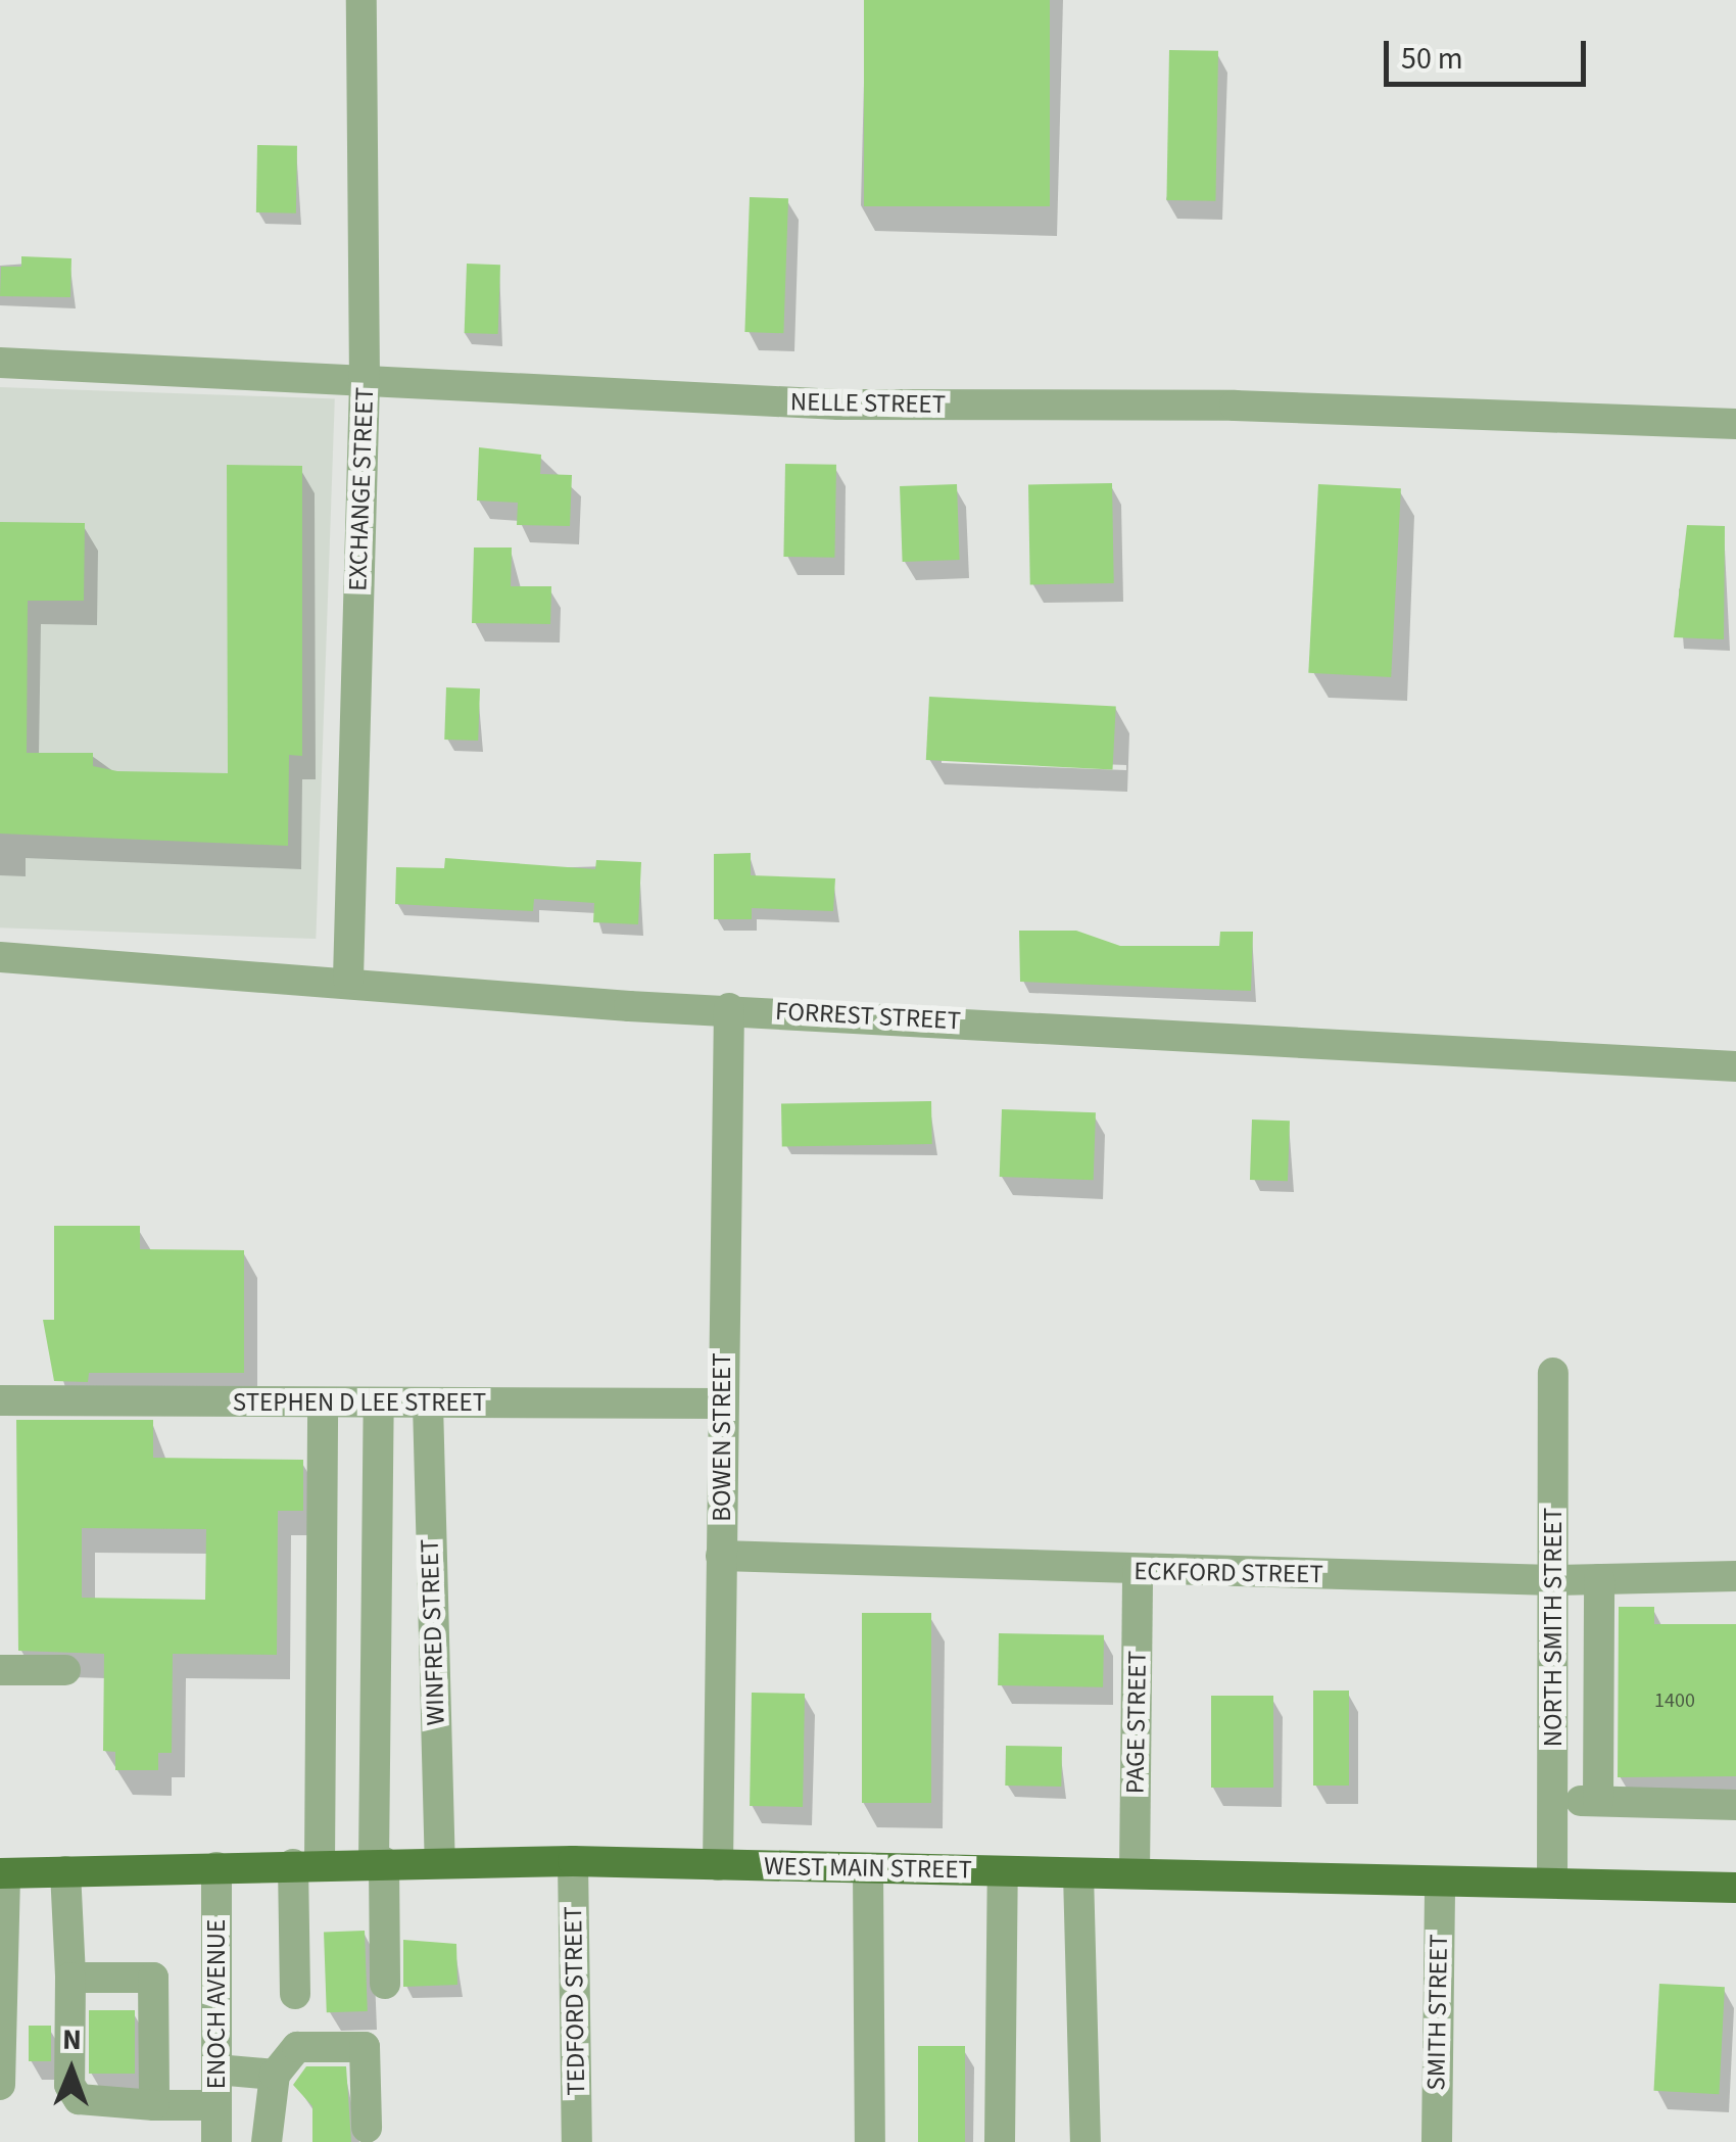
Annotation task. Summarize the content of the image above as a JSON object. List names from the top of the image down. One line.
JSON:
{"streets":{"main road":["WEST MAIN STREET"],"street":["NELLE STREET","EXCHANGE STREET","FORREST STREET","STEPHEN D LEE STREET","BOWEN STREET","ECKFORD STREET","NORTH SMITH STREET","WINFRED STREET","PAGE STREET","TEDFORD STREET","ENOCH AVENUE","SMITH STREET"]},"crossings":[["NELLE STREET","EXCHANGE STREET"],["EXCHANGE STREET","FORREST STREET"],["FORREST STREET","BOWEN STREET"],["STEPHEN D LEE STREET","BOWEN STREET"],["STEPHEN D LEE STREET","WINFRED STREET"],["BOWEN STREET","ECKFORD STREET"],["BOWEN STREET","WEST MAIN STREET"],["ECKFORD STREET","NORTH SMITH STREET"],["ECKFORD STREET","PAGE STREET"],["NORTH SMITH STREET","WEST MAIN STREET"],["WINFRED STREET","WEST MAIN STREET"],["PAGE STREET","WEST MAIN STREET"],["WEST MAIN STREET","TEDFORD STREET"],["WEST MAIN STREET","ENOCH AVENUE"],["WEST MAIN STREET","SMITH STREET"]],"house_numbers":["1400"],"scale_bar":"50 m","north":"top"}
